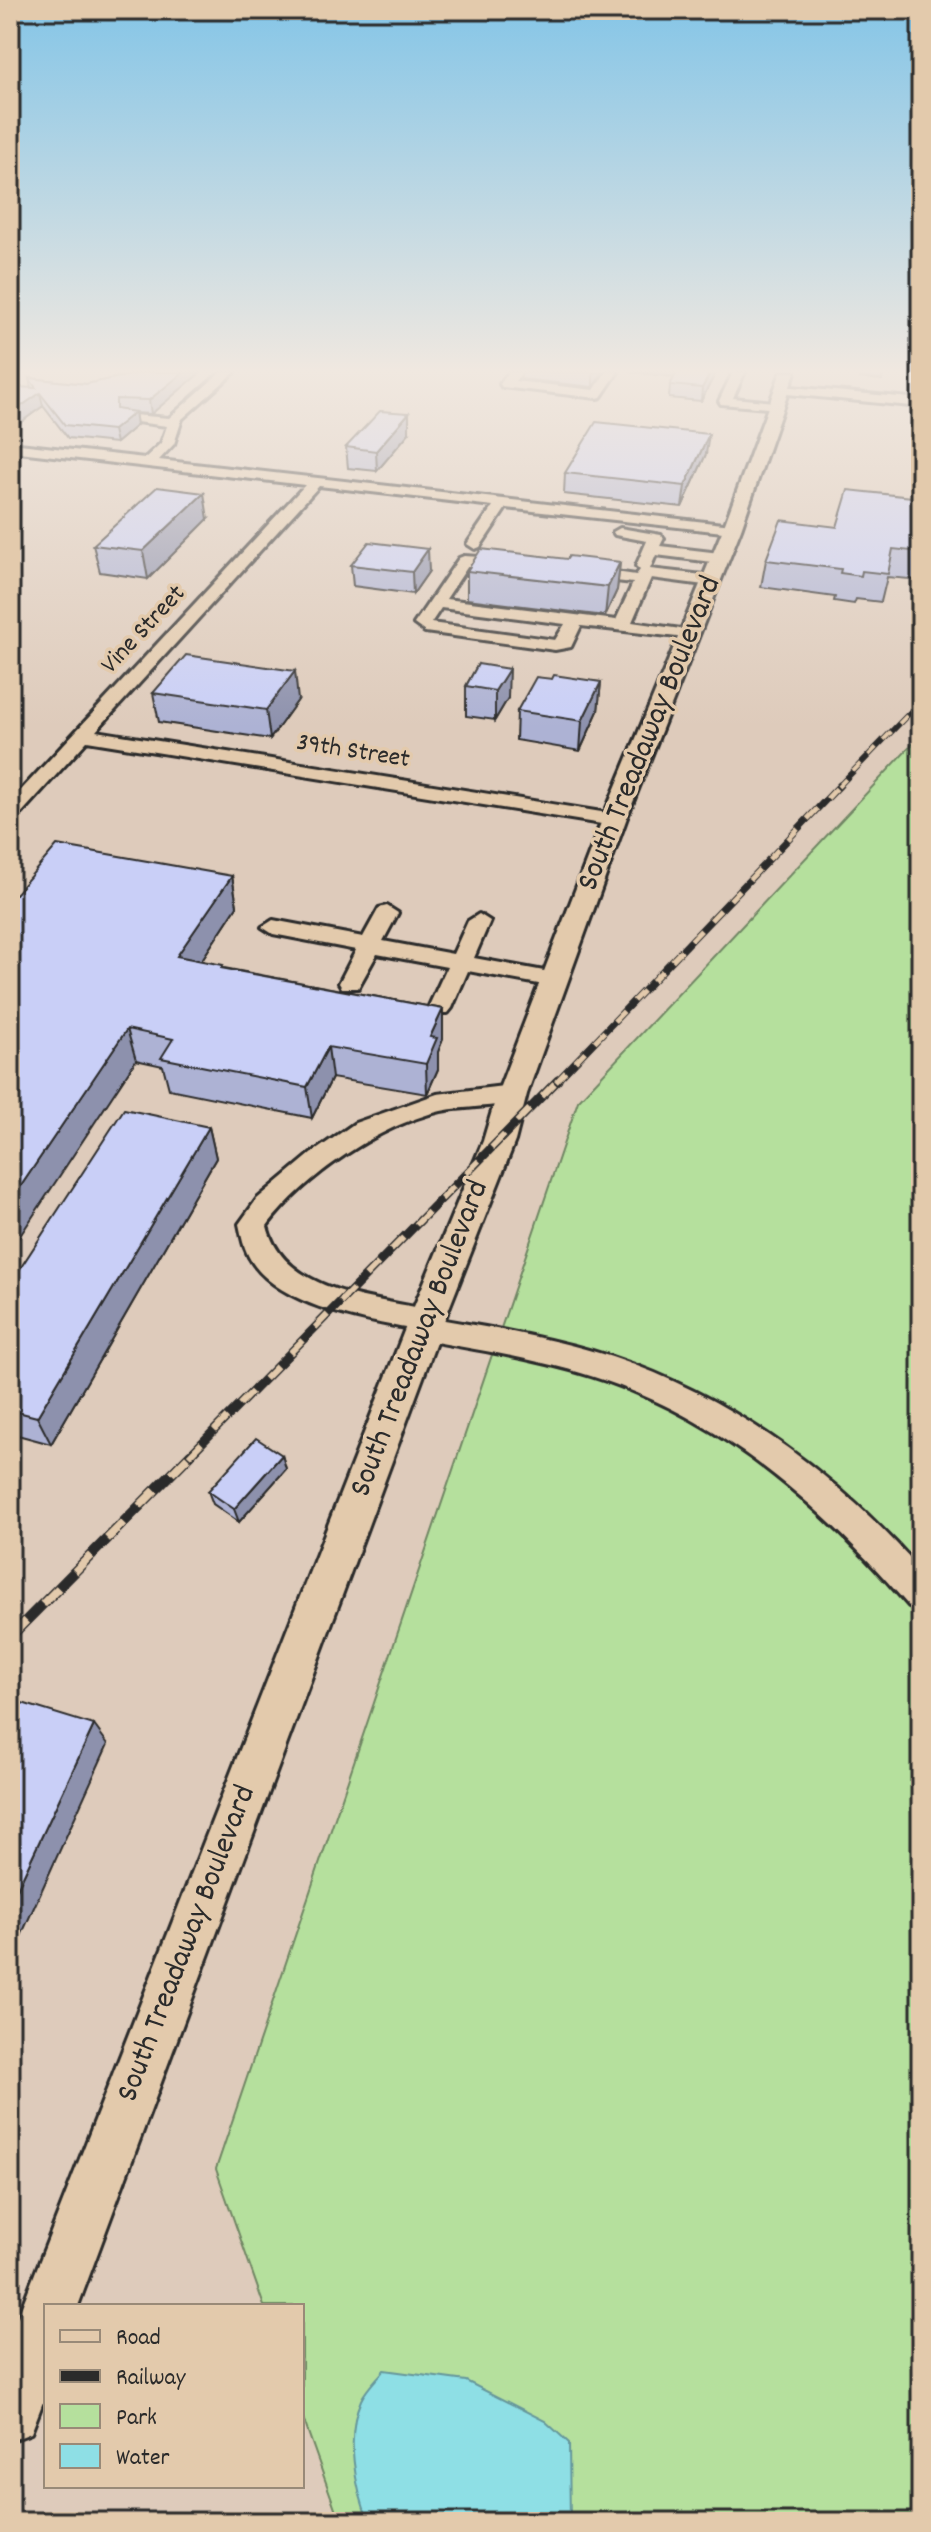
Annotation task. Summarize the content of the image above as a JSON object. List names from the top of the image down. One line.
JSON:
{"streets":{"main road":["South Treadaway Boulevard"],"street":["Vine Street","39th Street"]},"crossings":[["Vine Street","39th Street"],["South Treadaway Boulevard","39th Street"]],"legend":["Road","Railway","Park","Water"]}
